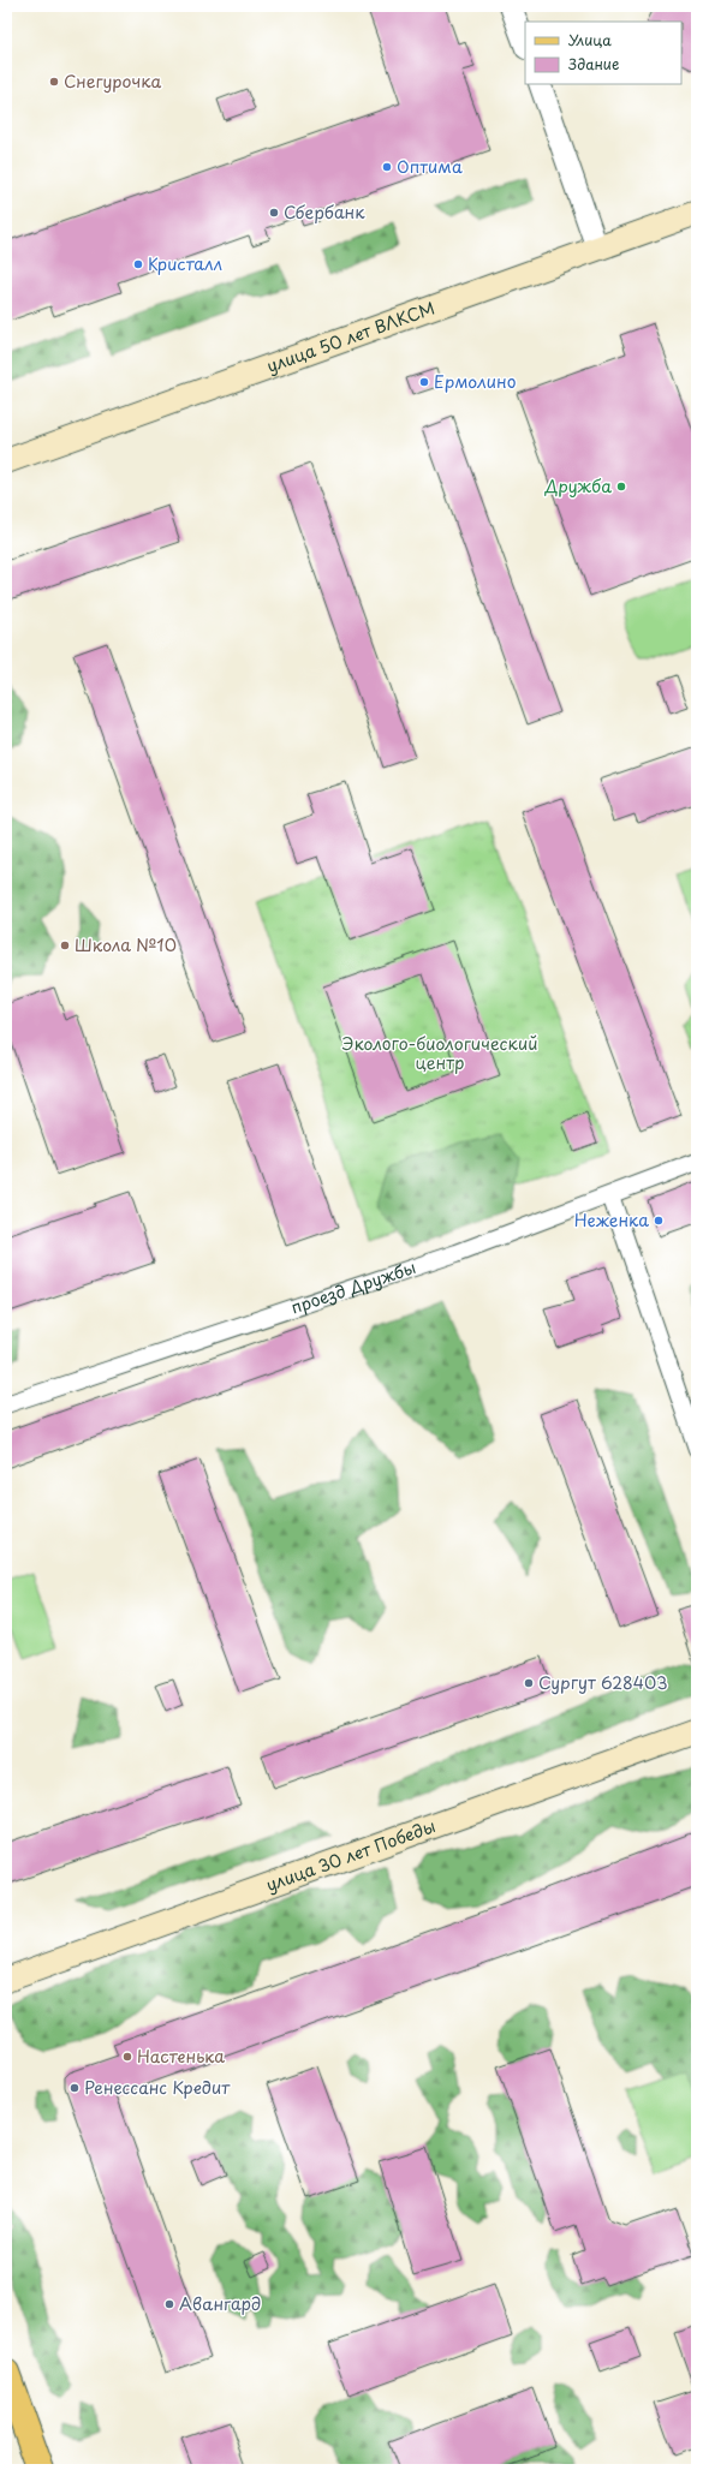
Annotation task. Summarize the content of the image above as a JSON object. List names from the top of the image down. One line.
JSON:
{"streets":{"main road":["улица 50 лет ВЛКСМ","улица 30 лет Победы"],"street":["проезд Дружбы"]},"parks":["Эколого-биологический центр"],"places":["Снегурочка","Оптима","Сбербанк","Кристалл","Ермолино","Дружба","Школа №10","Неженка","Сургут 628403","Настенька","Ренессанс Кредит","Авангард"],"legend":["Улица","Здание"]}
